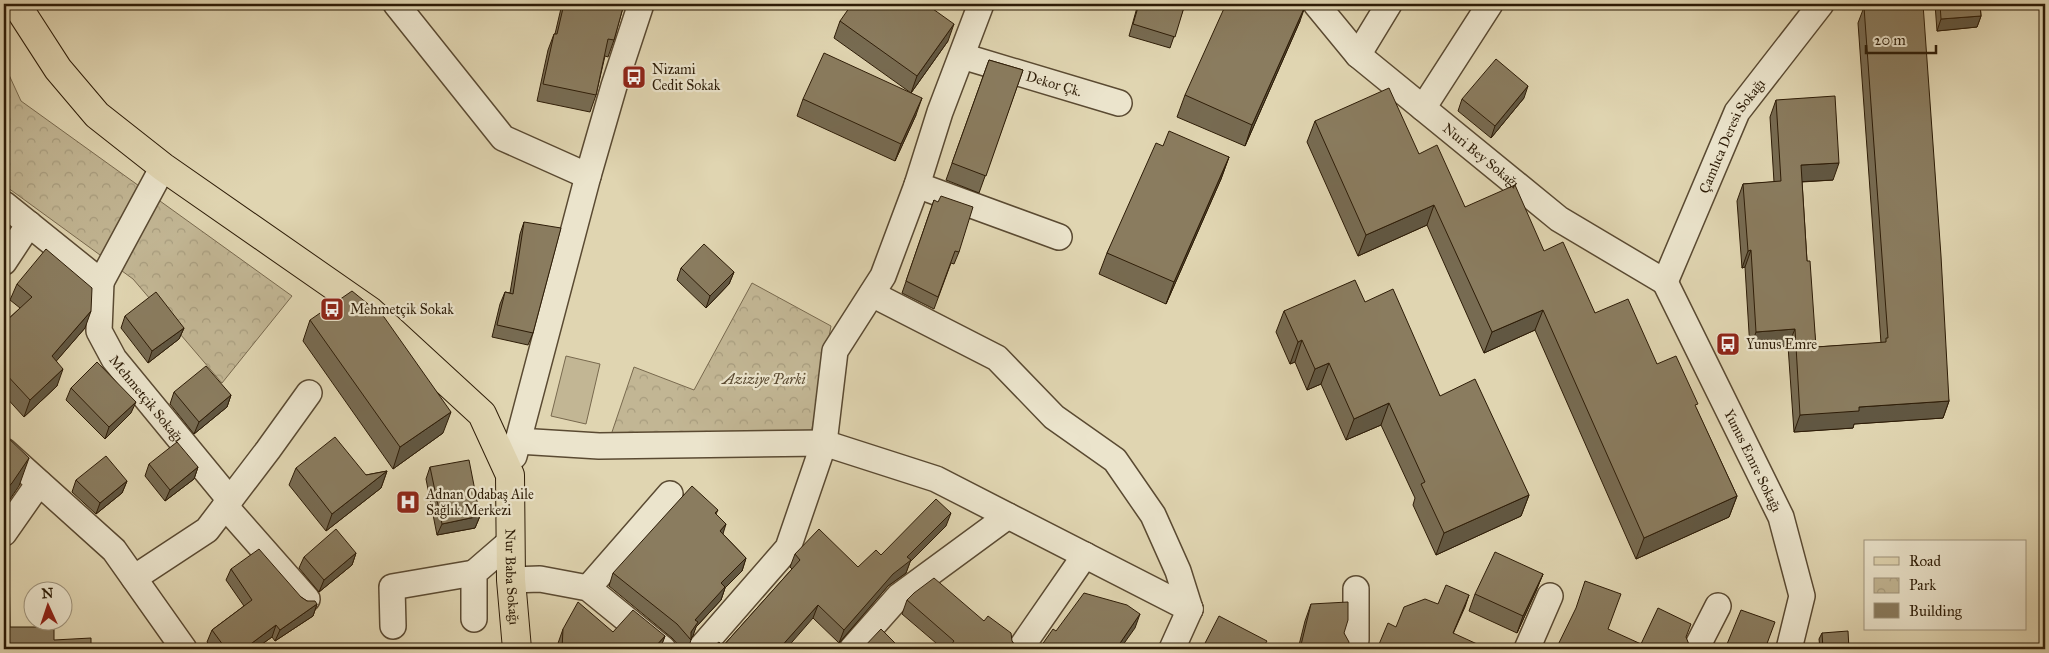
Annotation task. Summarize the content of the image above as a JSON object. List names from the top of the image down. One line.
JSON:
{"streets":{"main road":["Nur Baba Sokağı"],"street":["Dekor Çk.","Çamlıca Deresi Sokağı","Nuri Bey Sokağı","Mehmetçik Sokağı","Yunus Emre Sokağı"]},"crossings":[["Çamlıca Deresi Sokağı","Nuri Bey Sokağı"],["Çamlıca Deresi Sokağı","Yunus Emre Sokağı"],["Nuri Bey Sokağı","Yunus Emre Sokağı"]],"parks":["Aziziye Parki"],"places":{"bus stop":["Nizami Cedit Sokak","Mehmetçik Sokak","Yunus Emre"],"hospital":["Adnan Odabaş Aile Sağlık Merkezi"]},"legend":["Road","Park","Building"],"scale_bar":"20 m","north":"top"}
